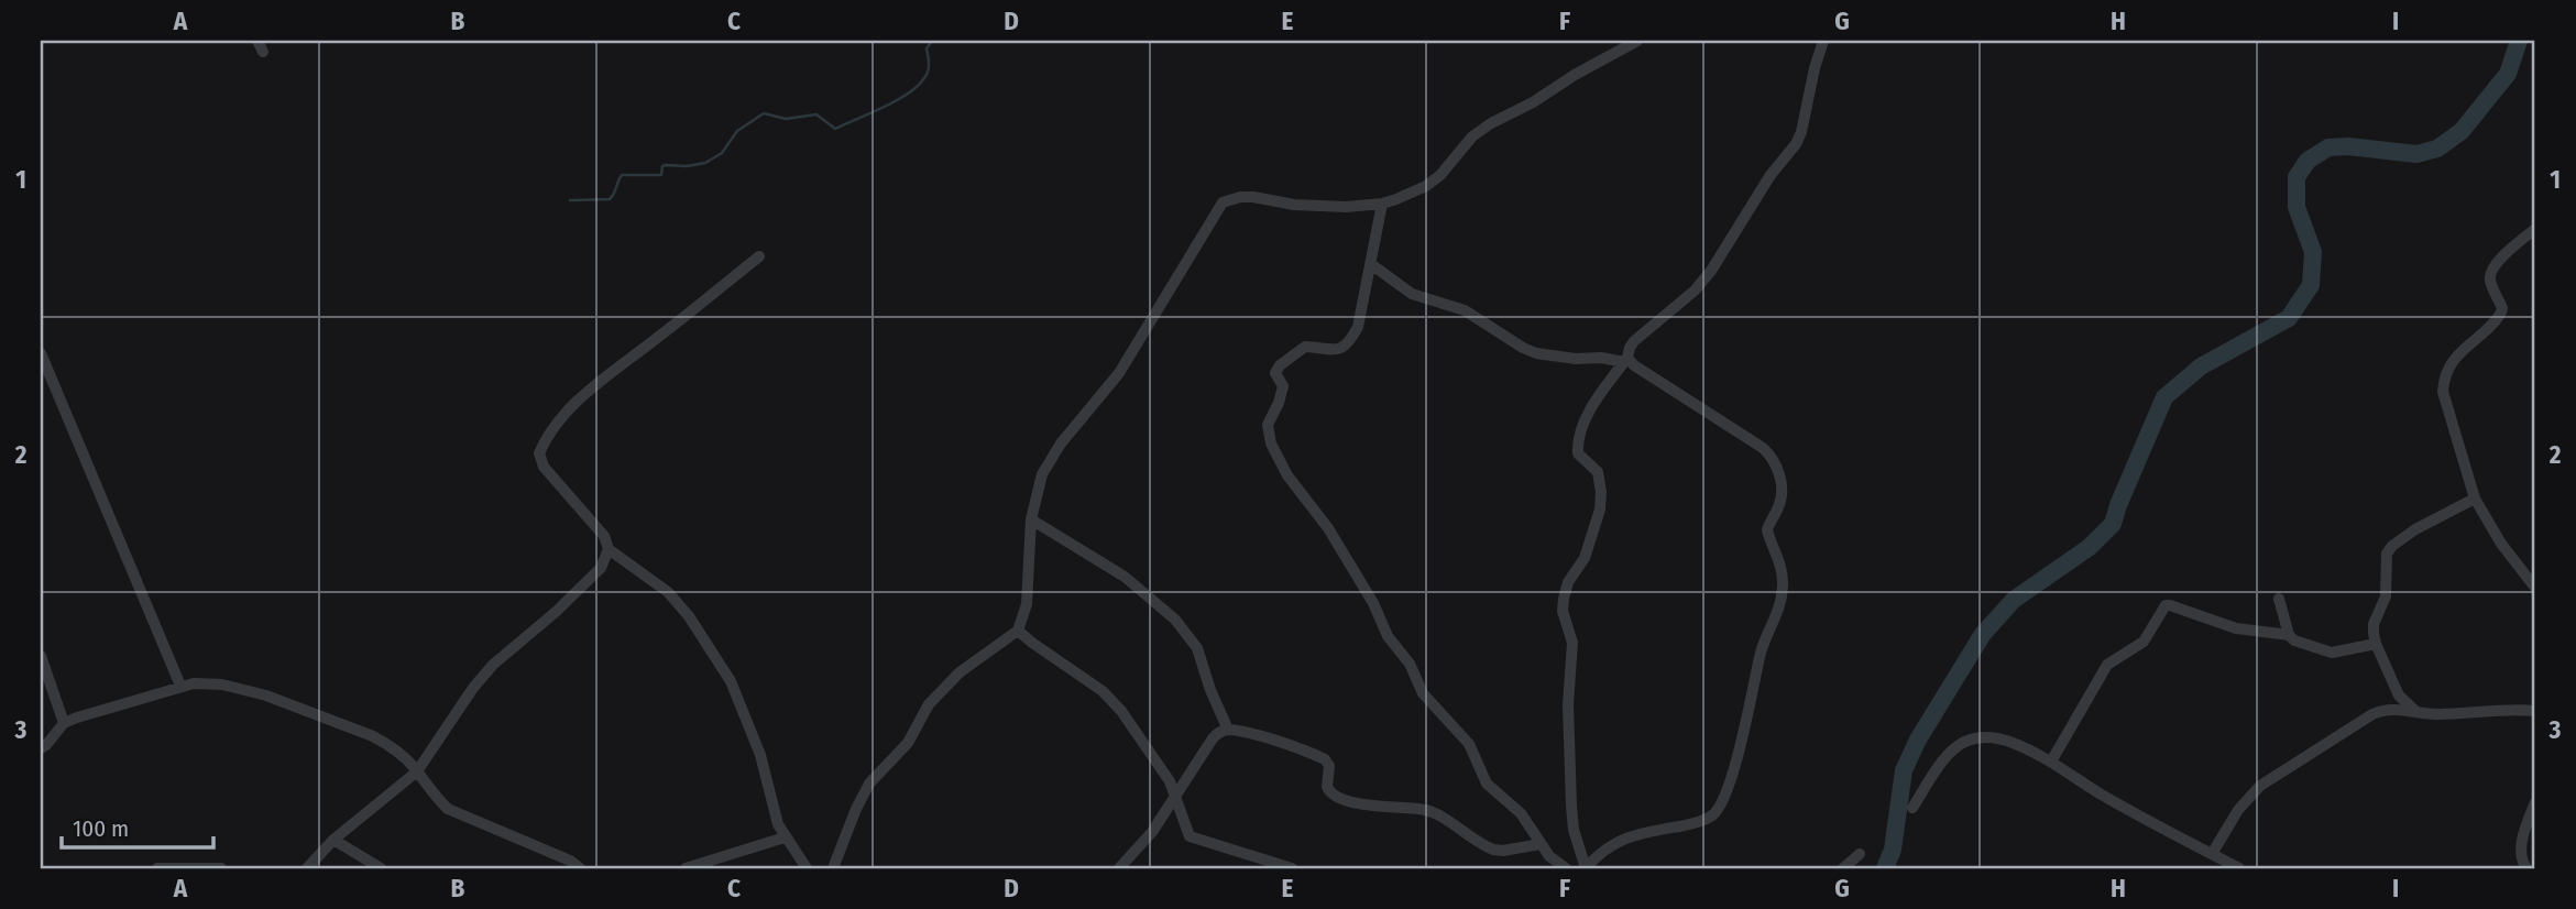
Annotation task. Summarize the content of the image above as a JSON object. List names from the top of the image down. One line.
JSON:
{"scale_bar":"100 m","grid":{"columns":["A","B","C","D","E","F","G","H","I"],"rows":["1","2","3"]}}
